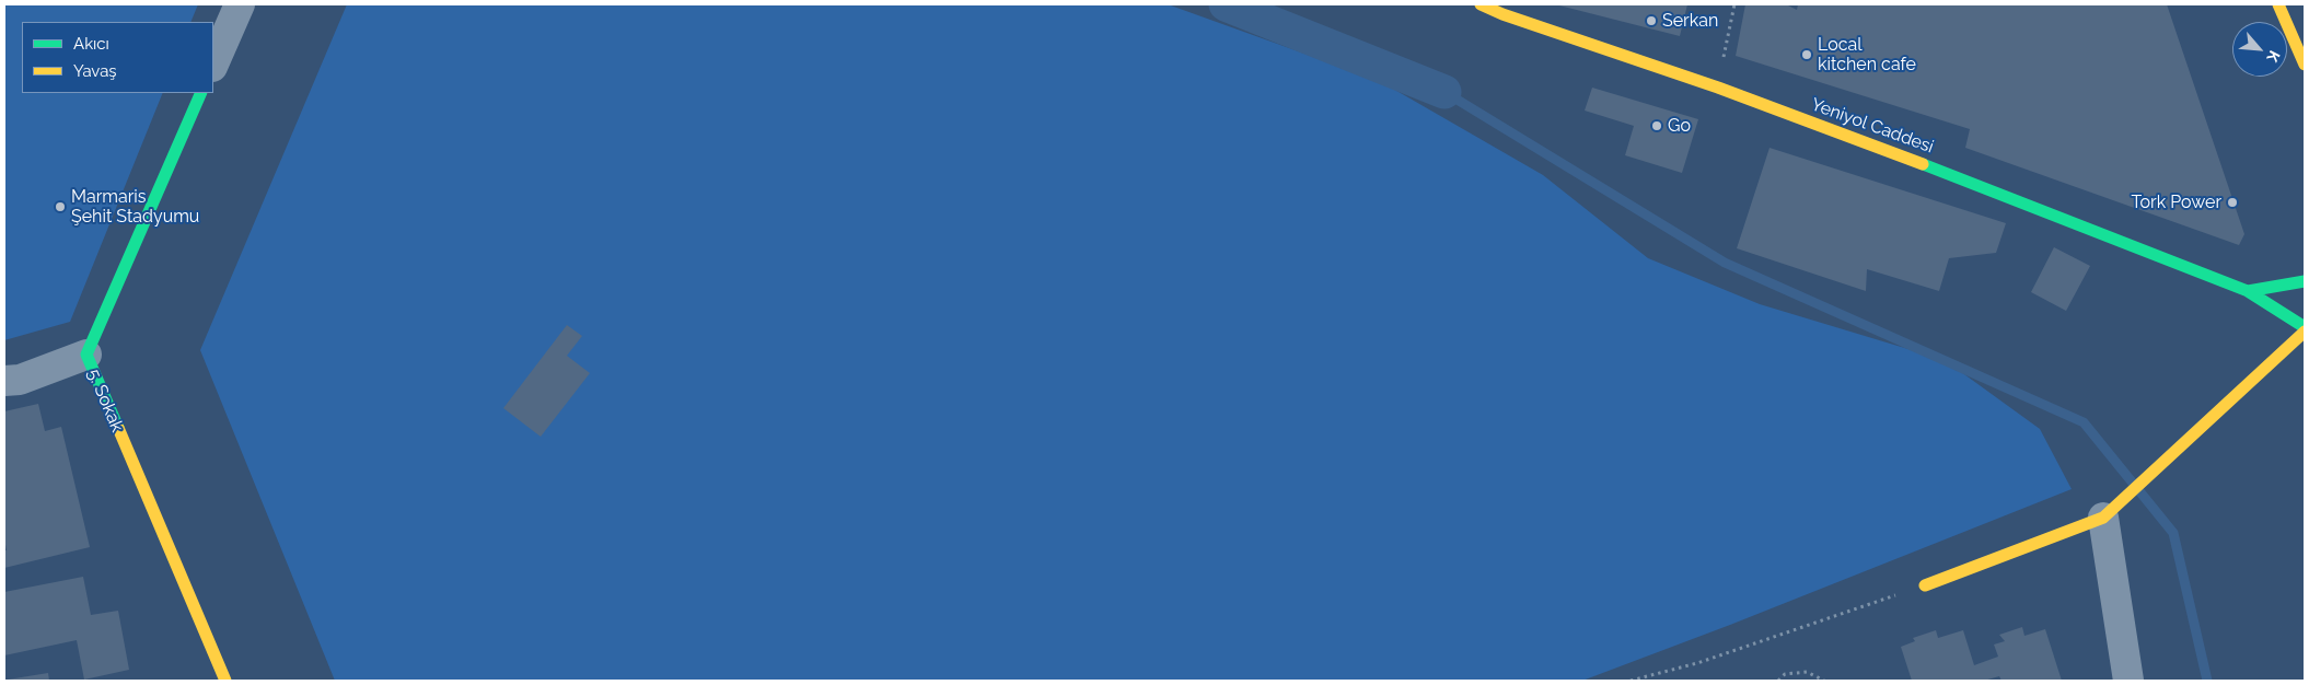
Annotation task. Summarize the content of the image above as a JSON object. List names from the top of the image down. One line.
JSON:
{"streets":{"main road":["Yeniyol Caddesi","5. Sokak"]},"places":["Serkan","Local kitchen cafe","Go","Tork Power","Marmaris Şehit Stadyumu"],"legend":["Akıcı","Yavaş"],"north":"bottom right"}
